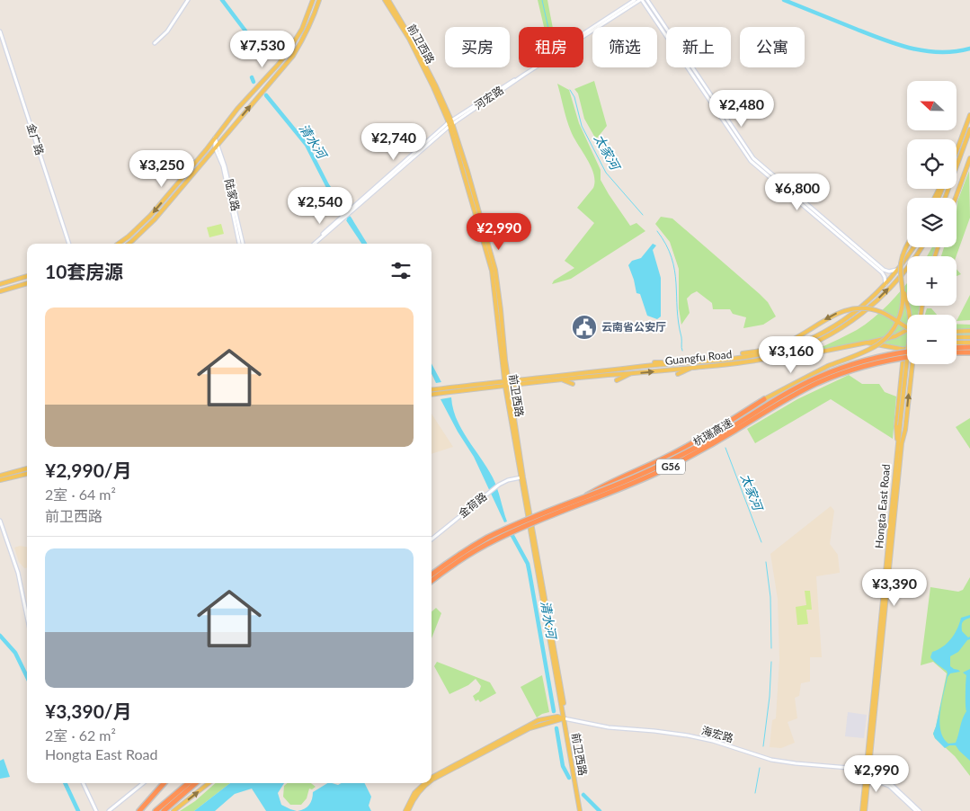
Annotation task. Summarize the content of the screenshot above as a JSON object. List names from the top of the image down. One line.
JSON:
{"streets":{"highway":["杭瑞高速","G56"],"main road":["前卫西路","Guangfu Road","Hongta East Road","海宏路"],"street":["河宏路","金广路","陆家路","金荷路"]},"crossings":[["前卫西路","河宏路"],["前卫西路","Guangfu Road"],["前卫西路","金荷路"],["前卫西路","海宏路"],["Hongta East Road","海宏路"]],"water":["清水河","太家河"],"places":{"public building":["云南省公安厅"]},"north":"left","page":{"chip":["买房","租房","筛选","新上","公寓"],"price":["¥7,530","¥2,480","¥2,740","¥3,250","¥6,800","¥2,540","¥2,990","¥3,160","¥3,390","¥2,990"],"map_buttons":["+","−"],"heading":"10套房源","list":[{"name":"¥2,990/月","note":"2室 · 64 m² · 前卫西路"},{"name":"¥3,390/月","note":"2室 · 62 m² · Hongta East Road"}]}}
